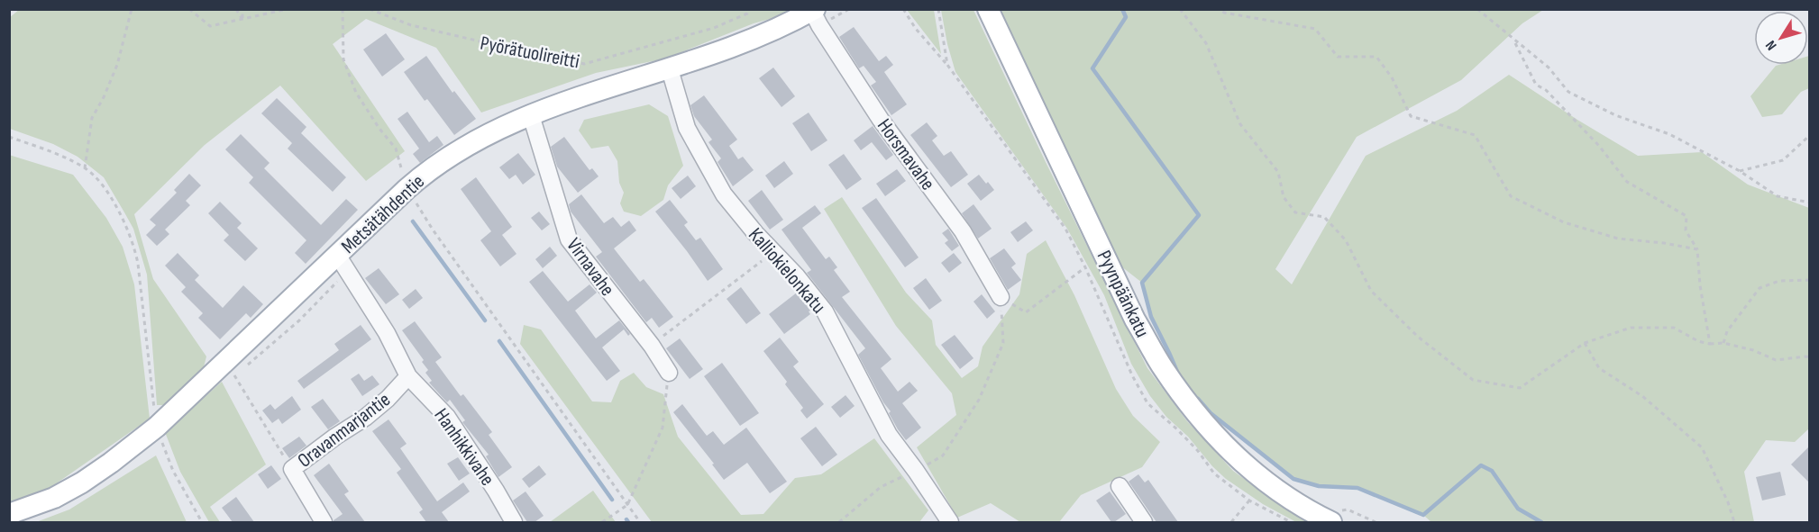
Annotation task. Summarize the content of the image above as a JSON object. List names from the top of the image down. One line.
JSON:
{"streets":{"main road":["Metsätähdentie","Pyynpäänkatu"],"street":["Horsmavahe","Virnavahe","Kalliokielonkatu","Oravanmarjantie","Hanhikkivahe"],"path":["Pyörätuolireitti"]},"crossings":[["Horsmavahe","Metsätähdentie"],["Metsätähdentie","Virnavahe"],["Metsätähdentie","Kalliokielonkatu"],["Metsätähdentie","Oravanmarjantie"],["Oravanmarjantie","Hanhikkivahe"]],"north":"bottom left"}
